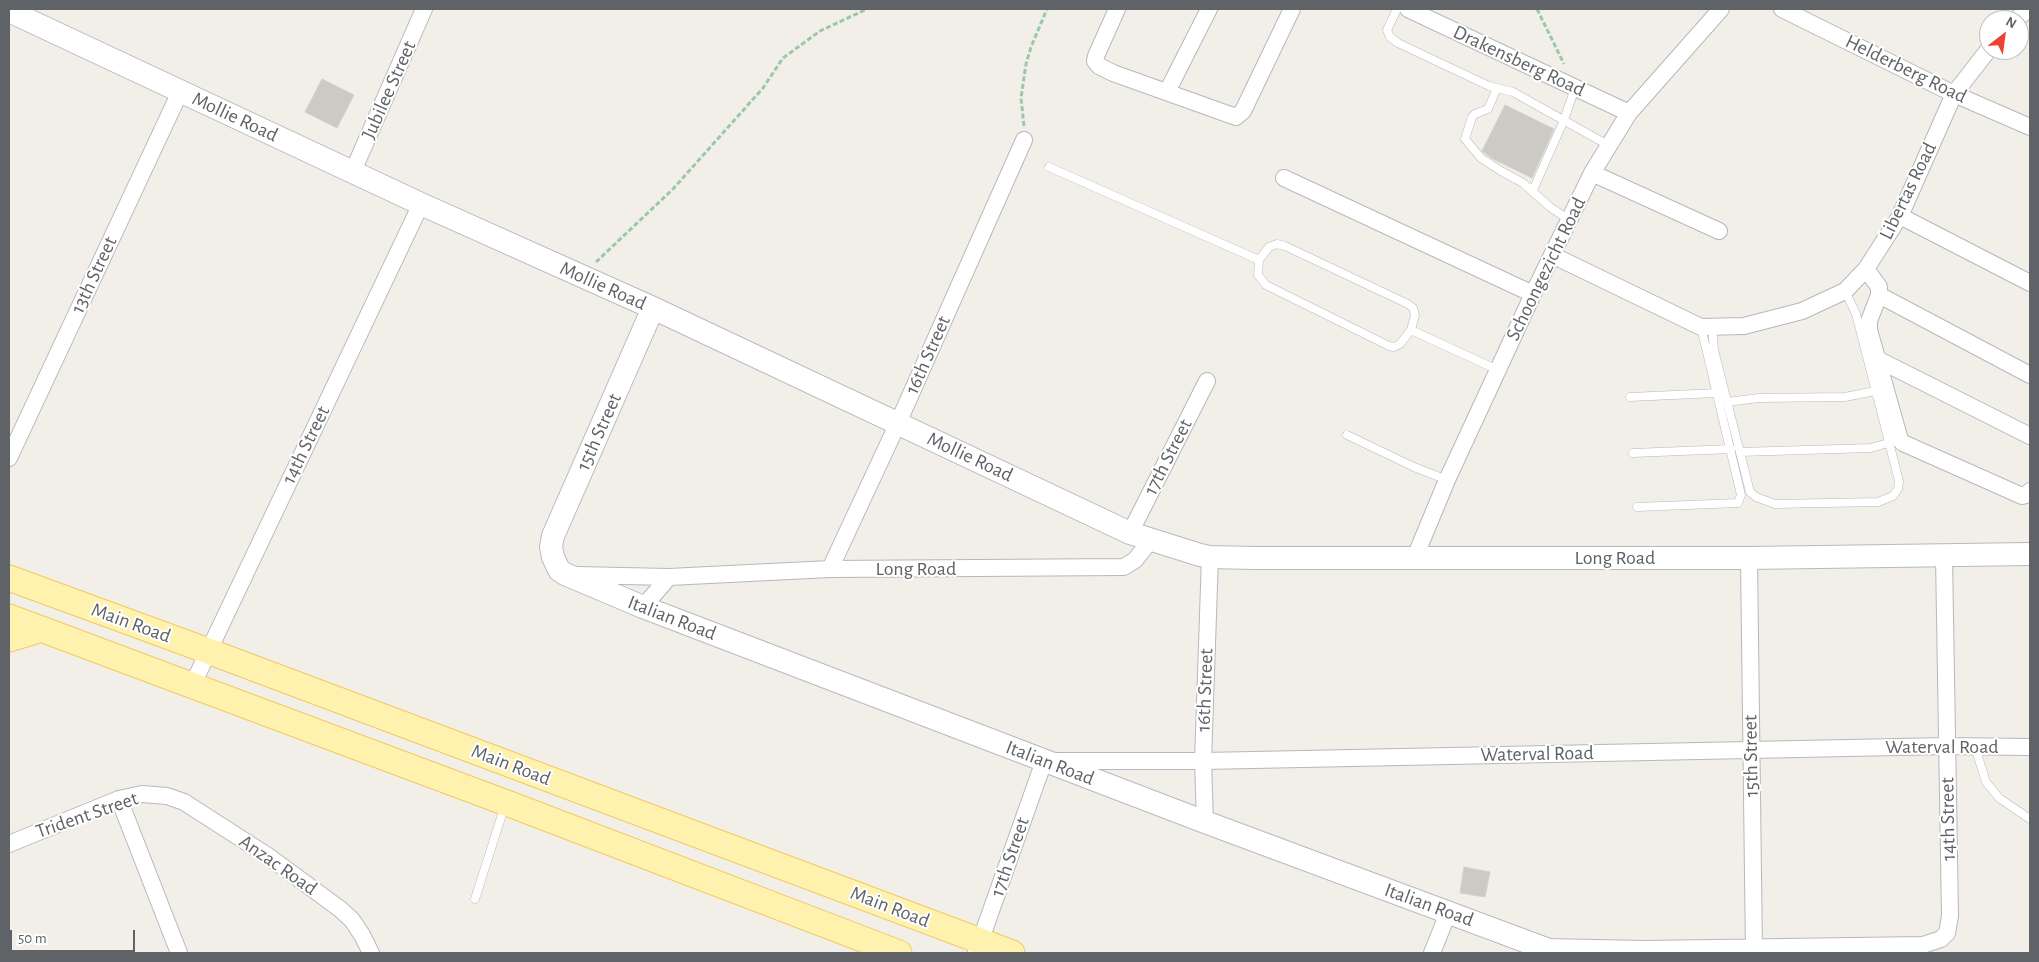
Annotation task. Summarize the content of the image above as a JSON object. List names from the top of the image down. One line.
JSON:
{"streets":{"main road":["Mollie Road","15th Street","Long Road","Italian Road","Main Road"],"street":["Drakensberg Road","Helderberg Road","Jubilee Street","Libertas Road","Schoongezicht Road","13th Street","16th Street","14th Street","17th Street","Waterval Road","Trident Street","Anzac Road"]},"crossings":[["Drakensberg Road","Schoongezicht Road"],["Helderberg Road","Libertas Road"],["Jubilee Street","Mollie Road"],["Mollie Road","13th Street"],["Mollie Road","16th Street"],["Mollie Road","15th Street"],["Mollie Road","14th Street"],["Mollie Road","17th Street"],["Mollie Road","Long Road"],["Libertas Road","Schoongezicht Road"],["Schoongezicht Road","Long Road"],["16th Street","Long Road"],["16th Street","Italian Road"],["16th Street","Waterval Road"],["15th Street","14th Street"],["15th Street","Long Road"],["15th Street","Italian Road"],["15th Street","Waterval Road"],["14th Street","Long Road"],["14th Street","Main Road"],["14th Street","Waterval Road"],["17th Street","Italian Road"],["17th Street","Main Road"],["17th Street","Waterval Road"],["Long Road","Italian Road"],["Italian Road","Waterval Road"],["Trident Street","Anzac Road"]],"scale_bar":"50 m","north":"top right"}
